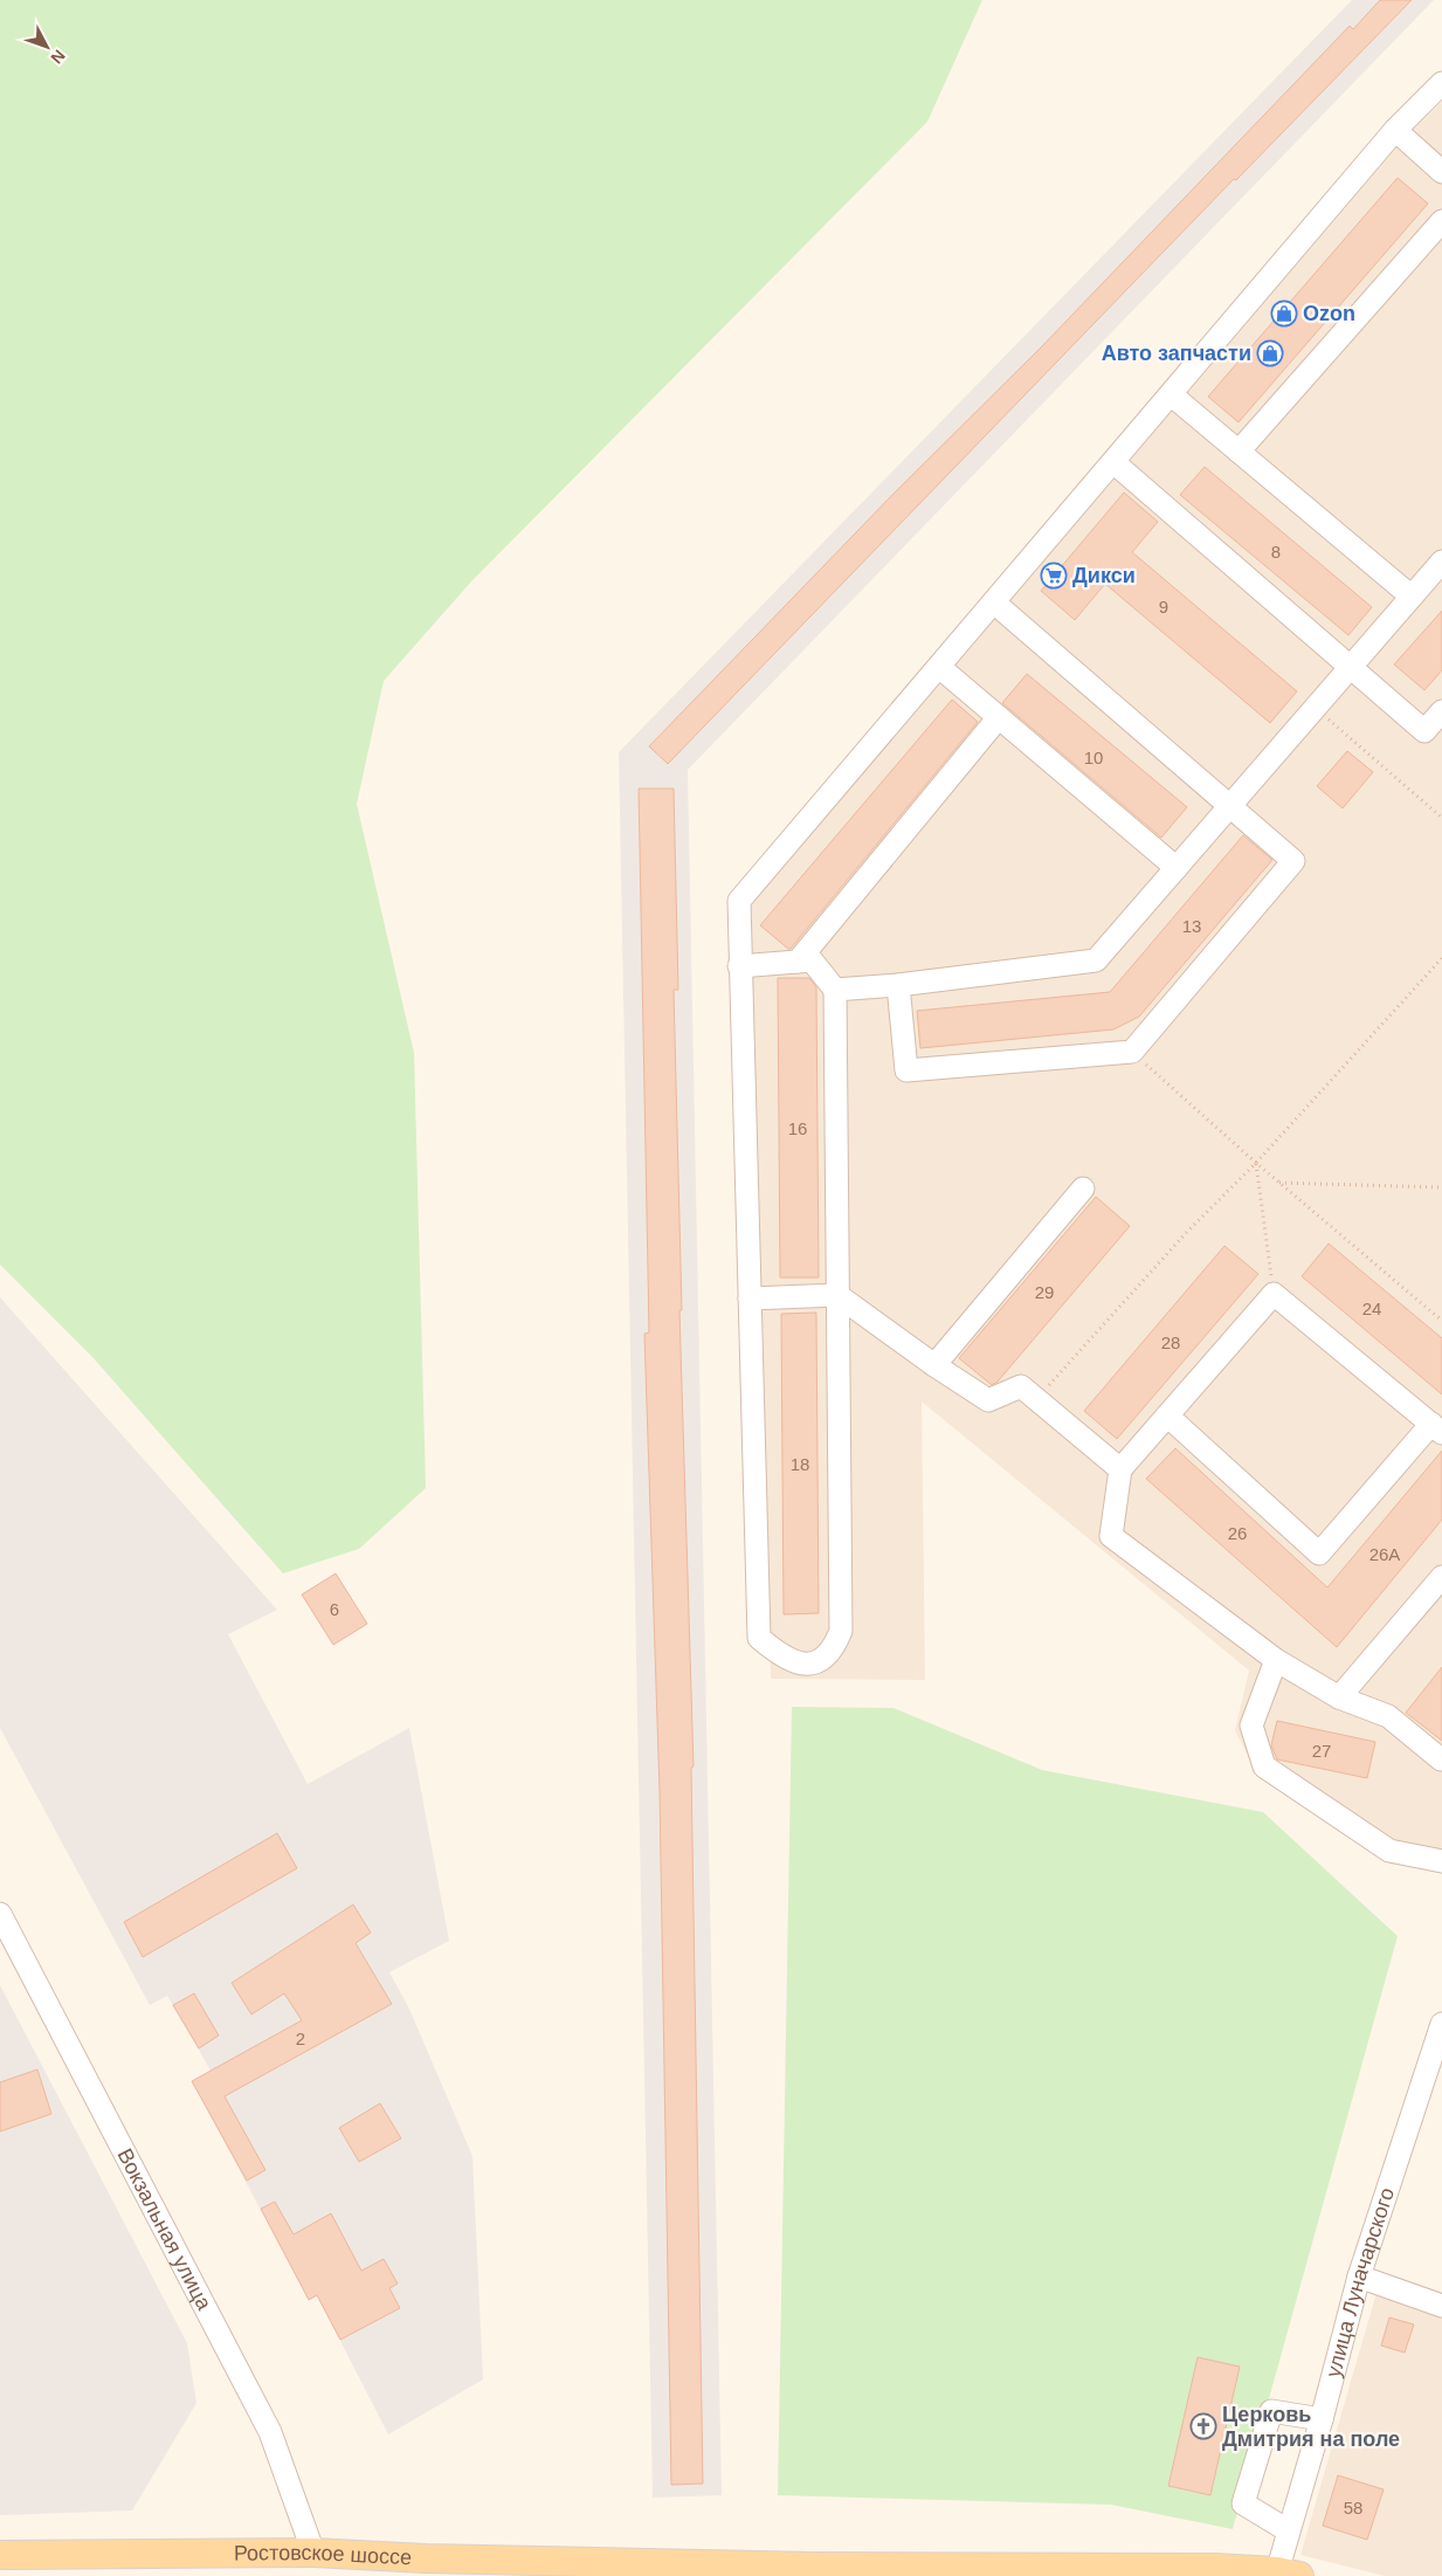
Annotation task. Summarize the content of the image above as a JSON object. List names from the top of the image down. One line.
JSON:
{"streets":{"main road":["Ростовское шоссе"],"street":["Вокзальная улица","улица Луначарского"]},"crossings":[["Вокзальная улица","Ростовское шоссе"],["улица Луначарского","Ростовское шоссе"]],"places":{"shop":["Ozon","Авто запчасти"],"supermarket":["Дикси"],"church":["Церковь Дмитрия на поле"]},"house_numbers":["8","9","10","13","16","29","24","28","18","26","26А","6","27","2","58"],"north":"bottom right"}
